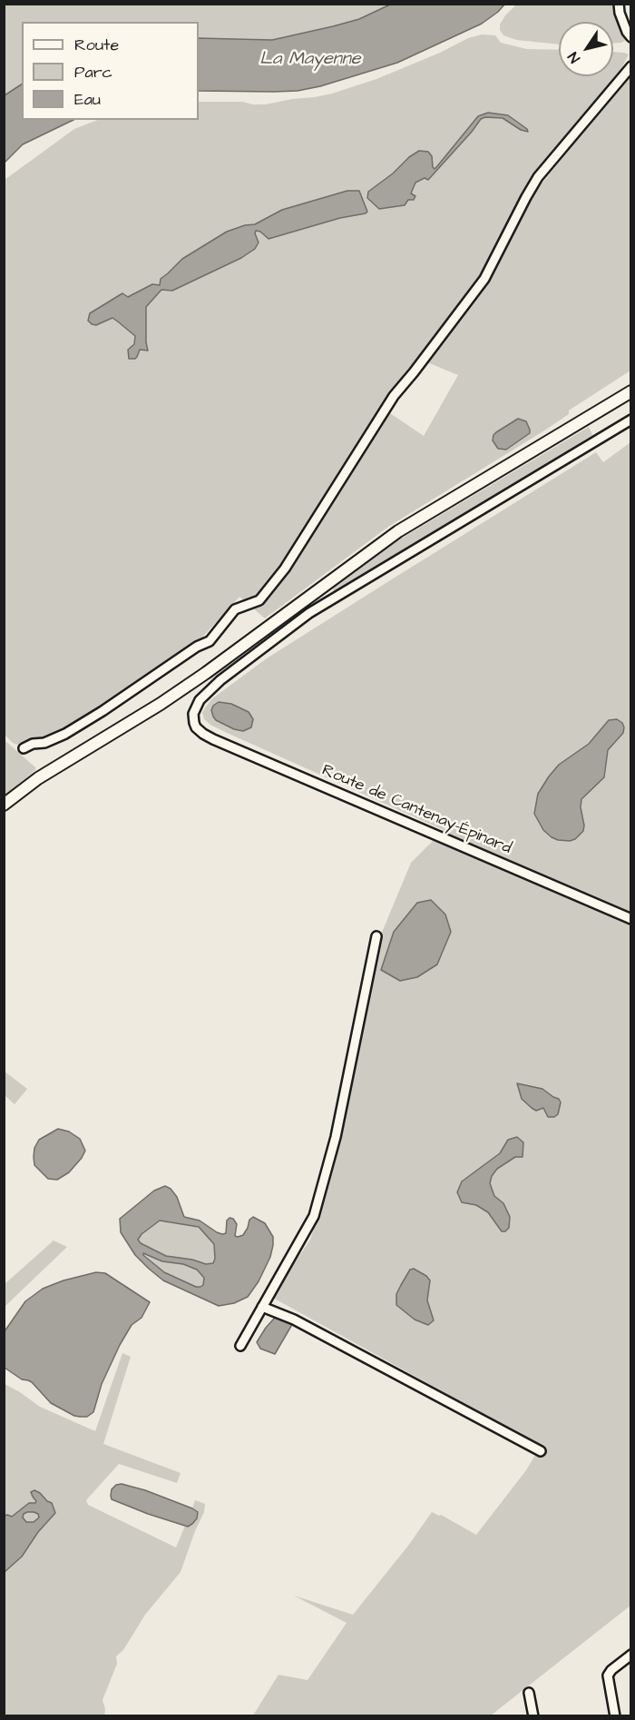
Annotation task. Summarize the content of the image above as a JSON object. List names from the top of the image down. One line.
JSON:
{"streets":{"street":["Route de Cantenay-Épinard"]},"water":["La Mayenne"],"legend":["Route","Parc","Eau"],"north":"bottom left"}
